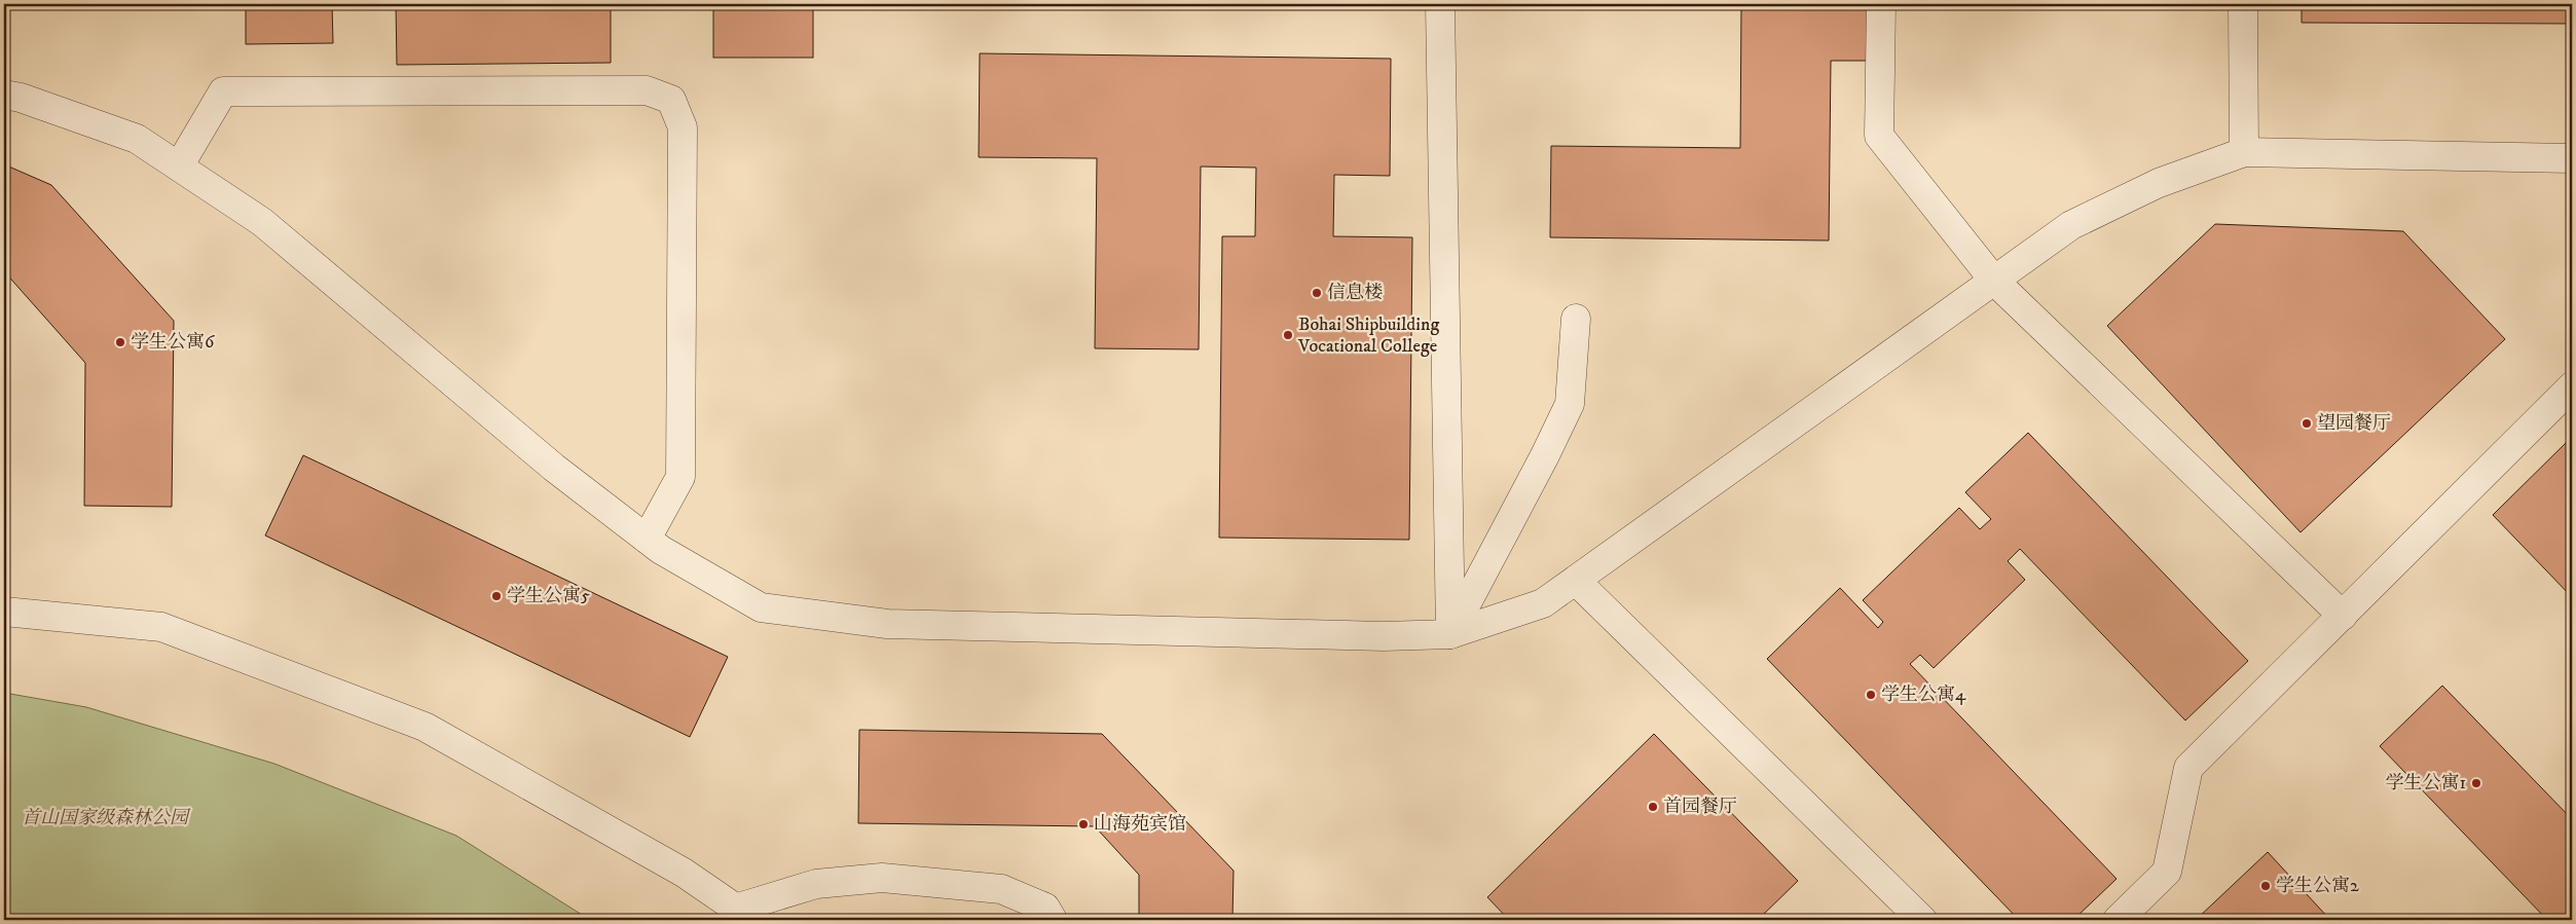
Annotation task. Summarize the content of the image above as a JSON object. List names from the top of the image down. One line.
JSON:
{"parks":["首山国家级森林公园"],"places":["信息楼","Bohai Shipbuilding Vocational College","学生公寓6","望园餐厅","学生公寓5","学生公寓4","学生公寓1","首园餐厅","山海苑宾馆","学生公寓2"]}
